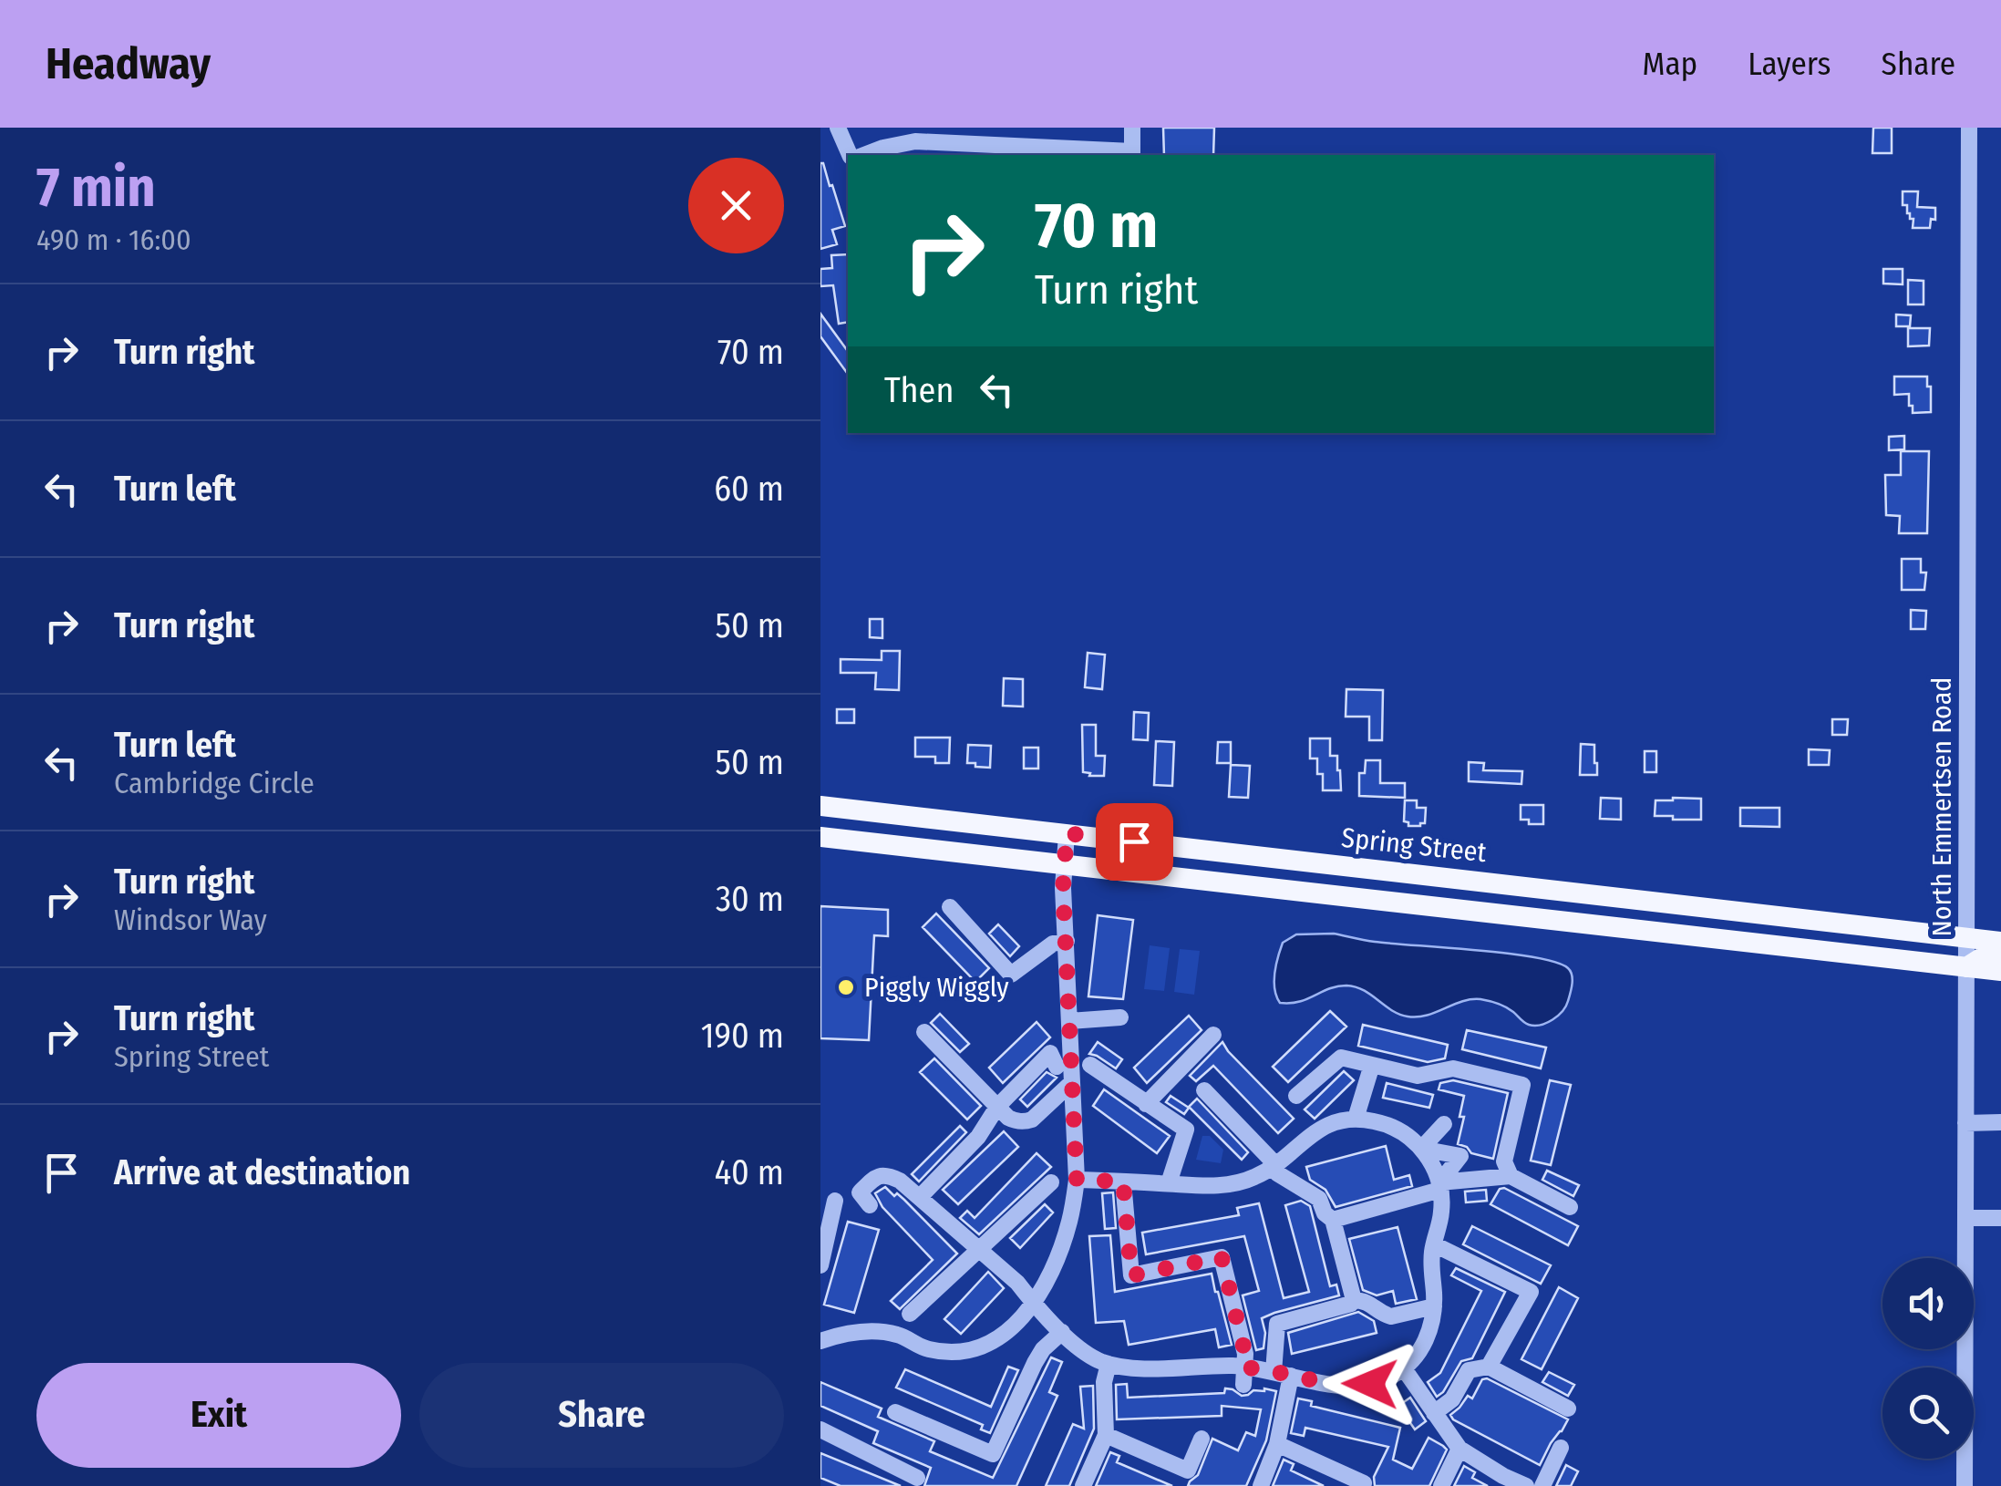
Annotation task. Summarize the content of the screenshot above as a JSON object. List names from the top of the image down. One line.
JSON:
{"streets":{"main road":["Spring Street"],"street":["North Emmertsen Road"]},"crossings":[["North Emmertsen Road","Spring Street"]],"places":["Piggly Wiggly"],"page":{"header":"Headway","nav":["Map","Layers","Share"],"heading":["7 min","490 m · 16:00"],"turn":["70 m","Turn right"],"list":[{"name":"Turn right","value":"70 m"},{"name":"Turn left","value":"60 m"},{"name":"Turn right","value":"50 m"},{"name":"Turn left","note":"Cambridge Circle","value":"50 m"},{"name":"Turn right","note":"Windsor Way","value":"30 m"},{"name":"Turn right","note":"Spring Street","value":"190 m"},{"name":"Arrive at destination","value":"40 m"}],"then":"Then","buttons":["Exit","Share"]}}
